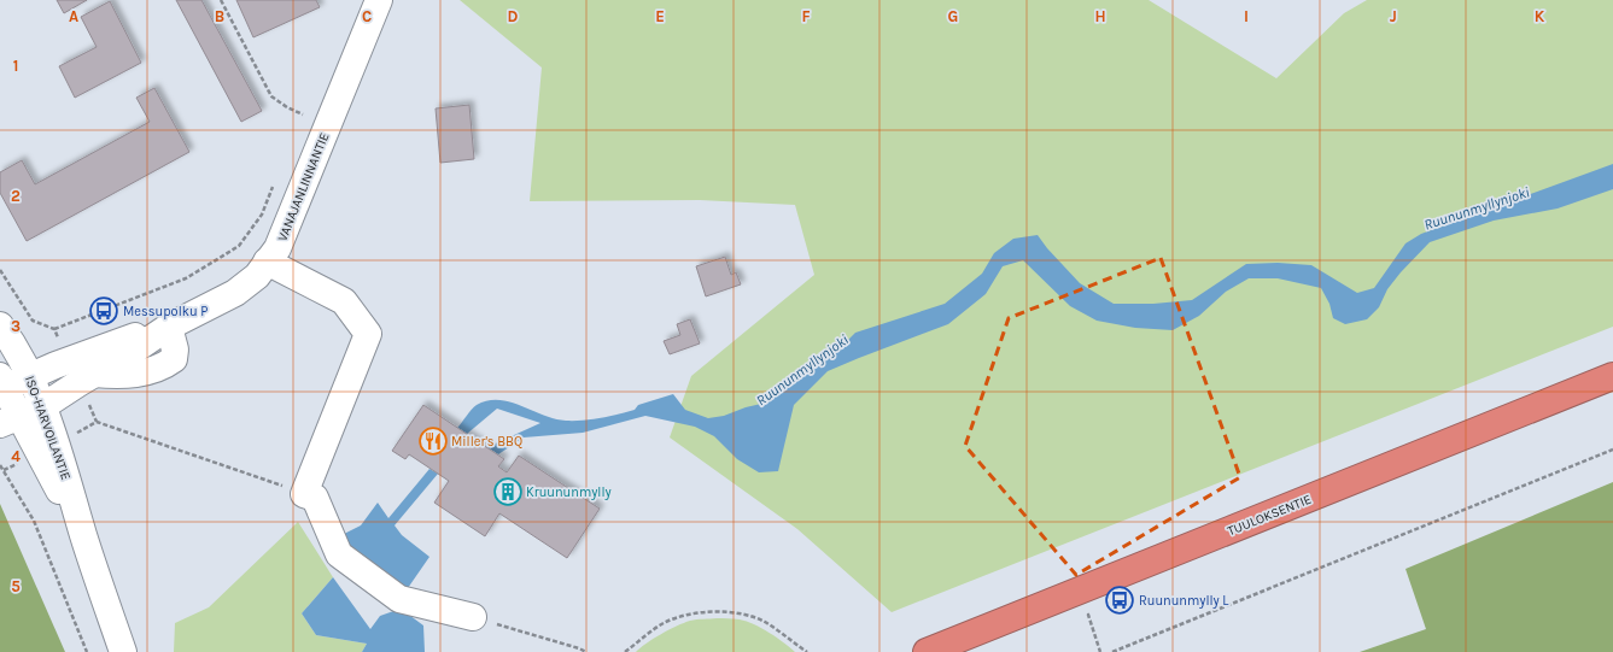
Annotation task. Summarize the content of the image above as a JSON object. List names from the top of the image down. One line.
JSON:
{"streets":{"highway":["TUULOKSENTIE"],"street":["VANAJANLINNANTIE","ISO-HARVOILANTIE"]},"crossings":[["VANAJANLINNANTIE","ISO-HARVOILANTIE"]],"water":["Ruununmyllynjoki"],"places":{"bus stop":["Messupolku P","Ruununmylly L"],"restaurant":["Miller's BBQ"],"building":["Kruununmylly"]},"grid":{"columns":["A","B","C","D","E","F","G","H","I","J","K"],"rows":["1","2","3","4","5"]}}
